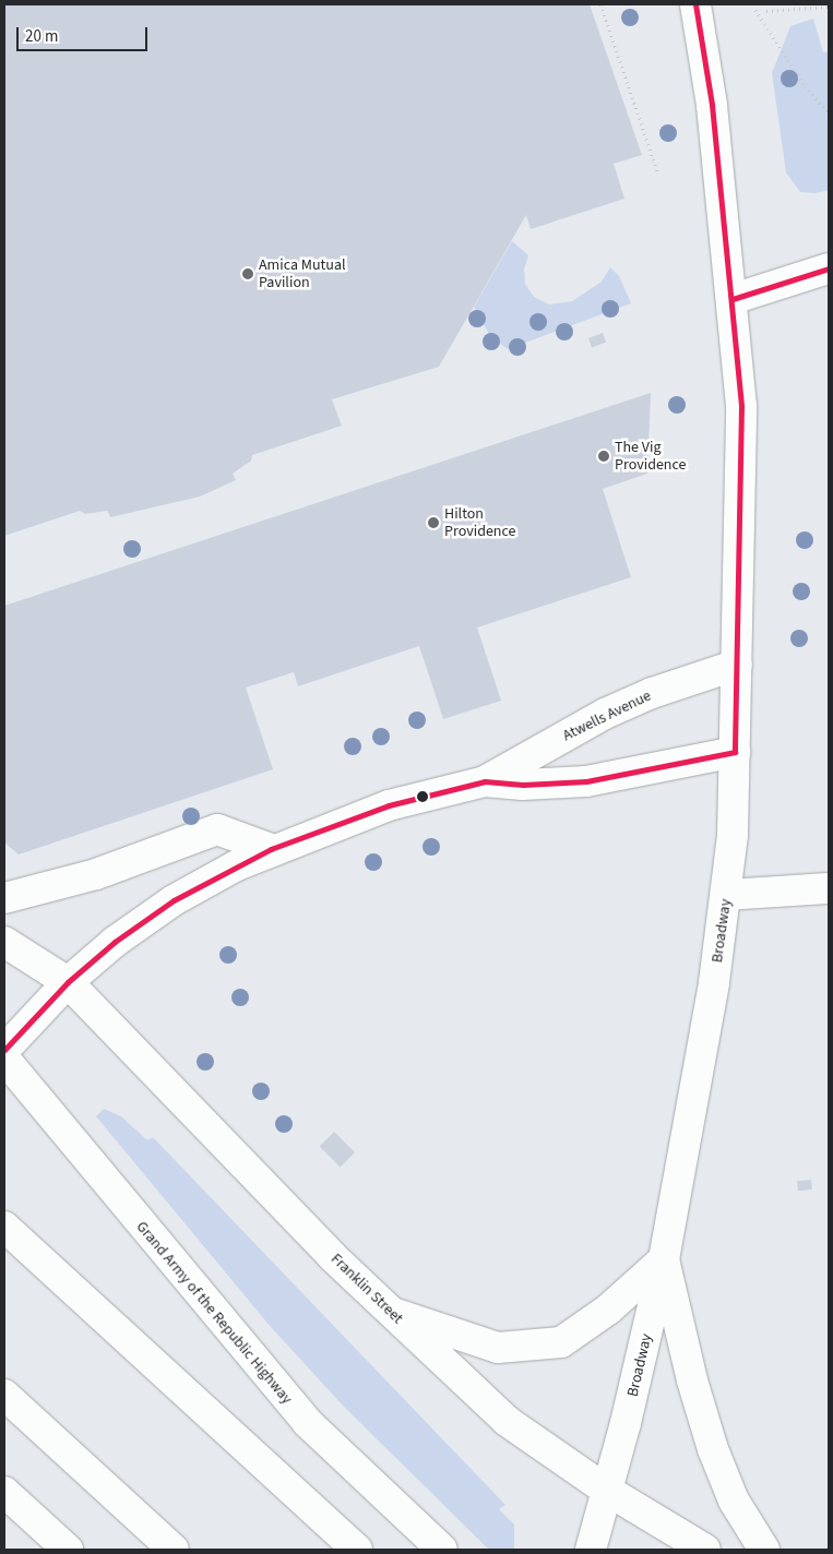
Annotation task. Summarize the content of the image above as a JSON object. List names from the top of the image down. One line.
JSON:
{"streets":{"main road":["Atwells Avenue","Broadway","Franklin Street","Grand Army of the Republic Highway"]},"crossings":[["Atwells Avenue","Broadway"],["Atwells Avenue","Franklin Street"],["Broadway","Franklin Street"]],"places":["Amica Mutual Pavilion","The Vig Providence","Hilton Providence"],"scale_bar":"20 m"}
